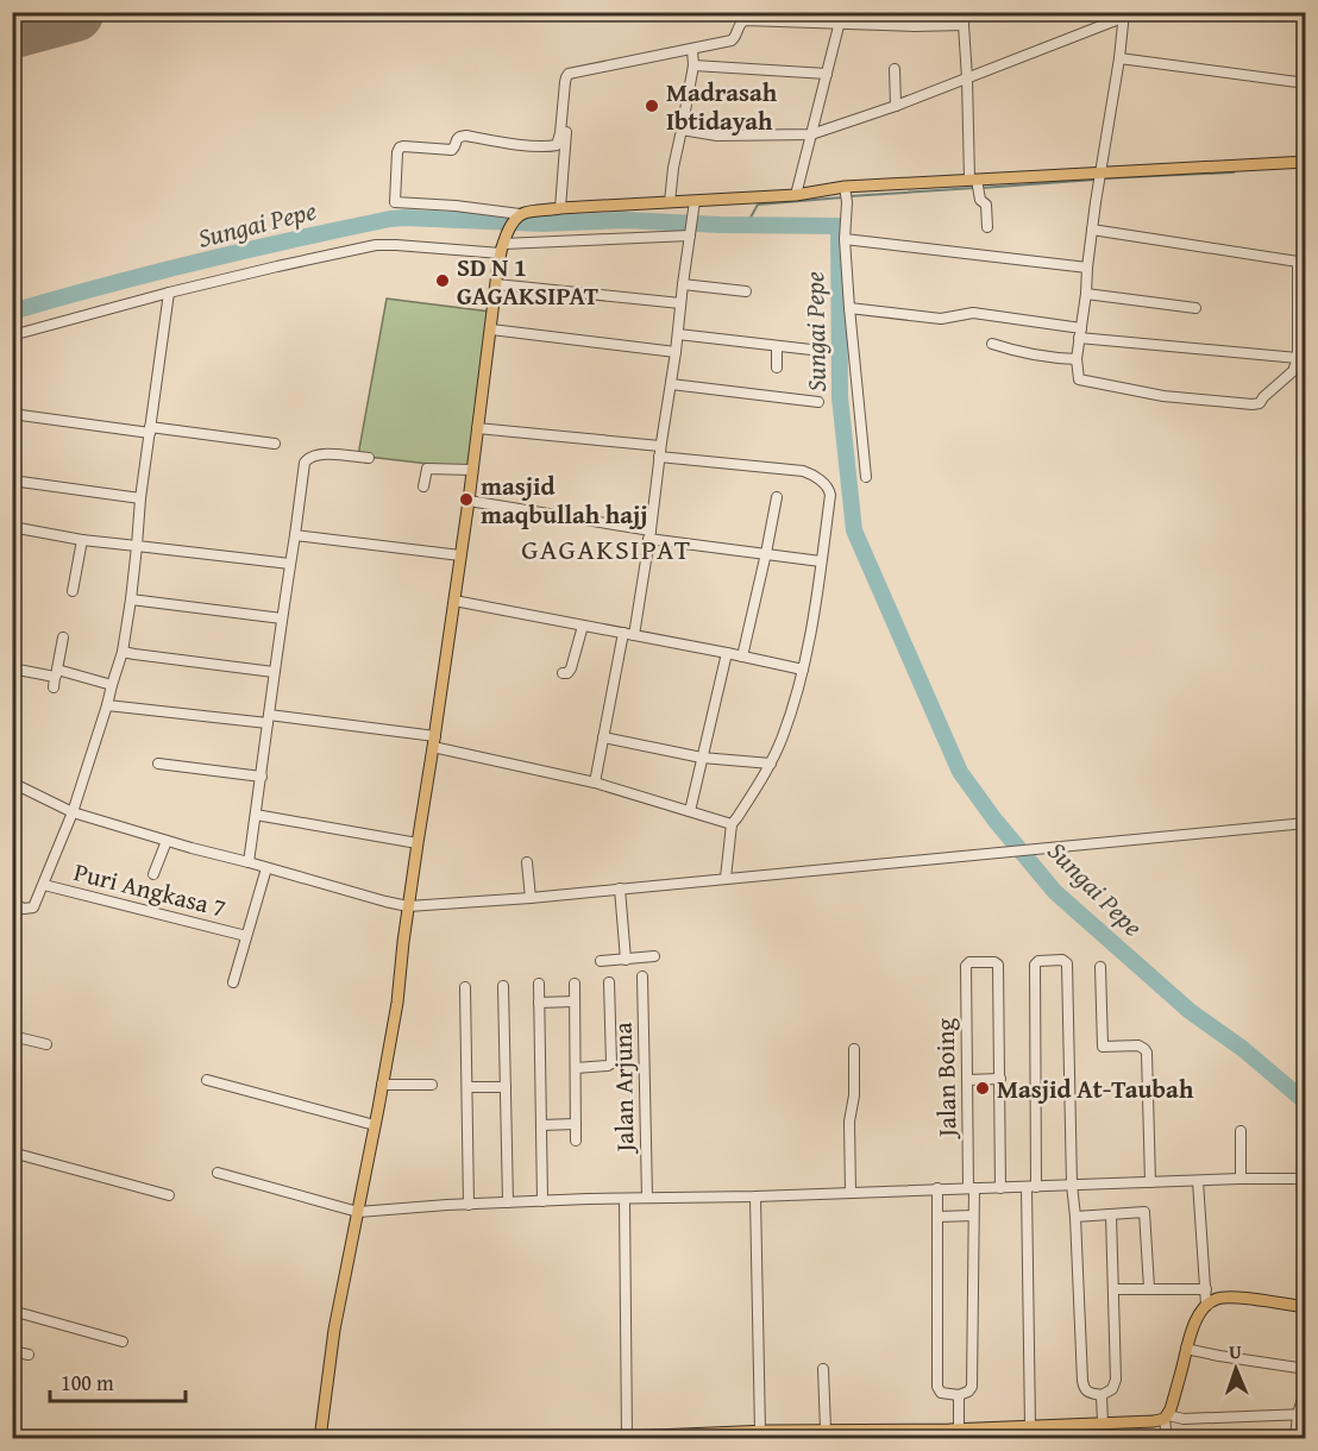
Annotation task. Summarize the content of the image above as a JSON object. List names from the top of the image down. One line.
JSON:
{"streets":{"street":["Puri Angkasa 7","Jalan Boing","Jalan Arjuna"]},"districts":["GAGAKSIPAT"],"water":["Sungai Pepe"],"places":["Madrasah Ibtidayah","SD N 1 GAGAKSIPAT","masjid maqbullah hajj","Masjid At-Taubah"],"scale_bar":"100 m","north":"top"}
